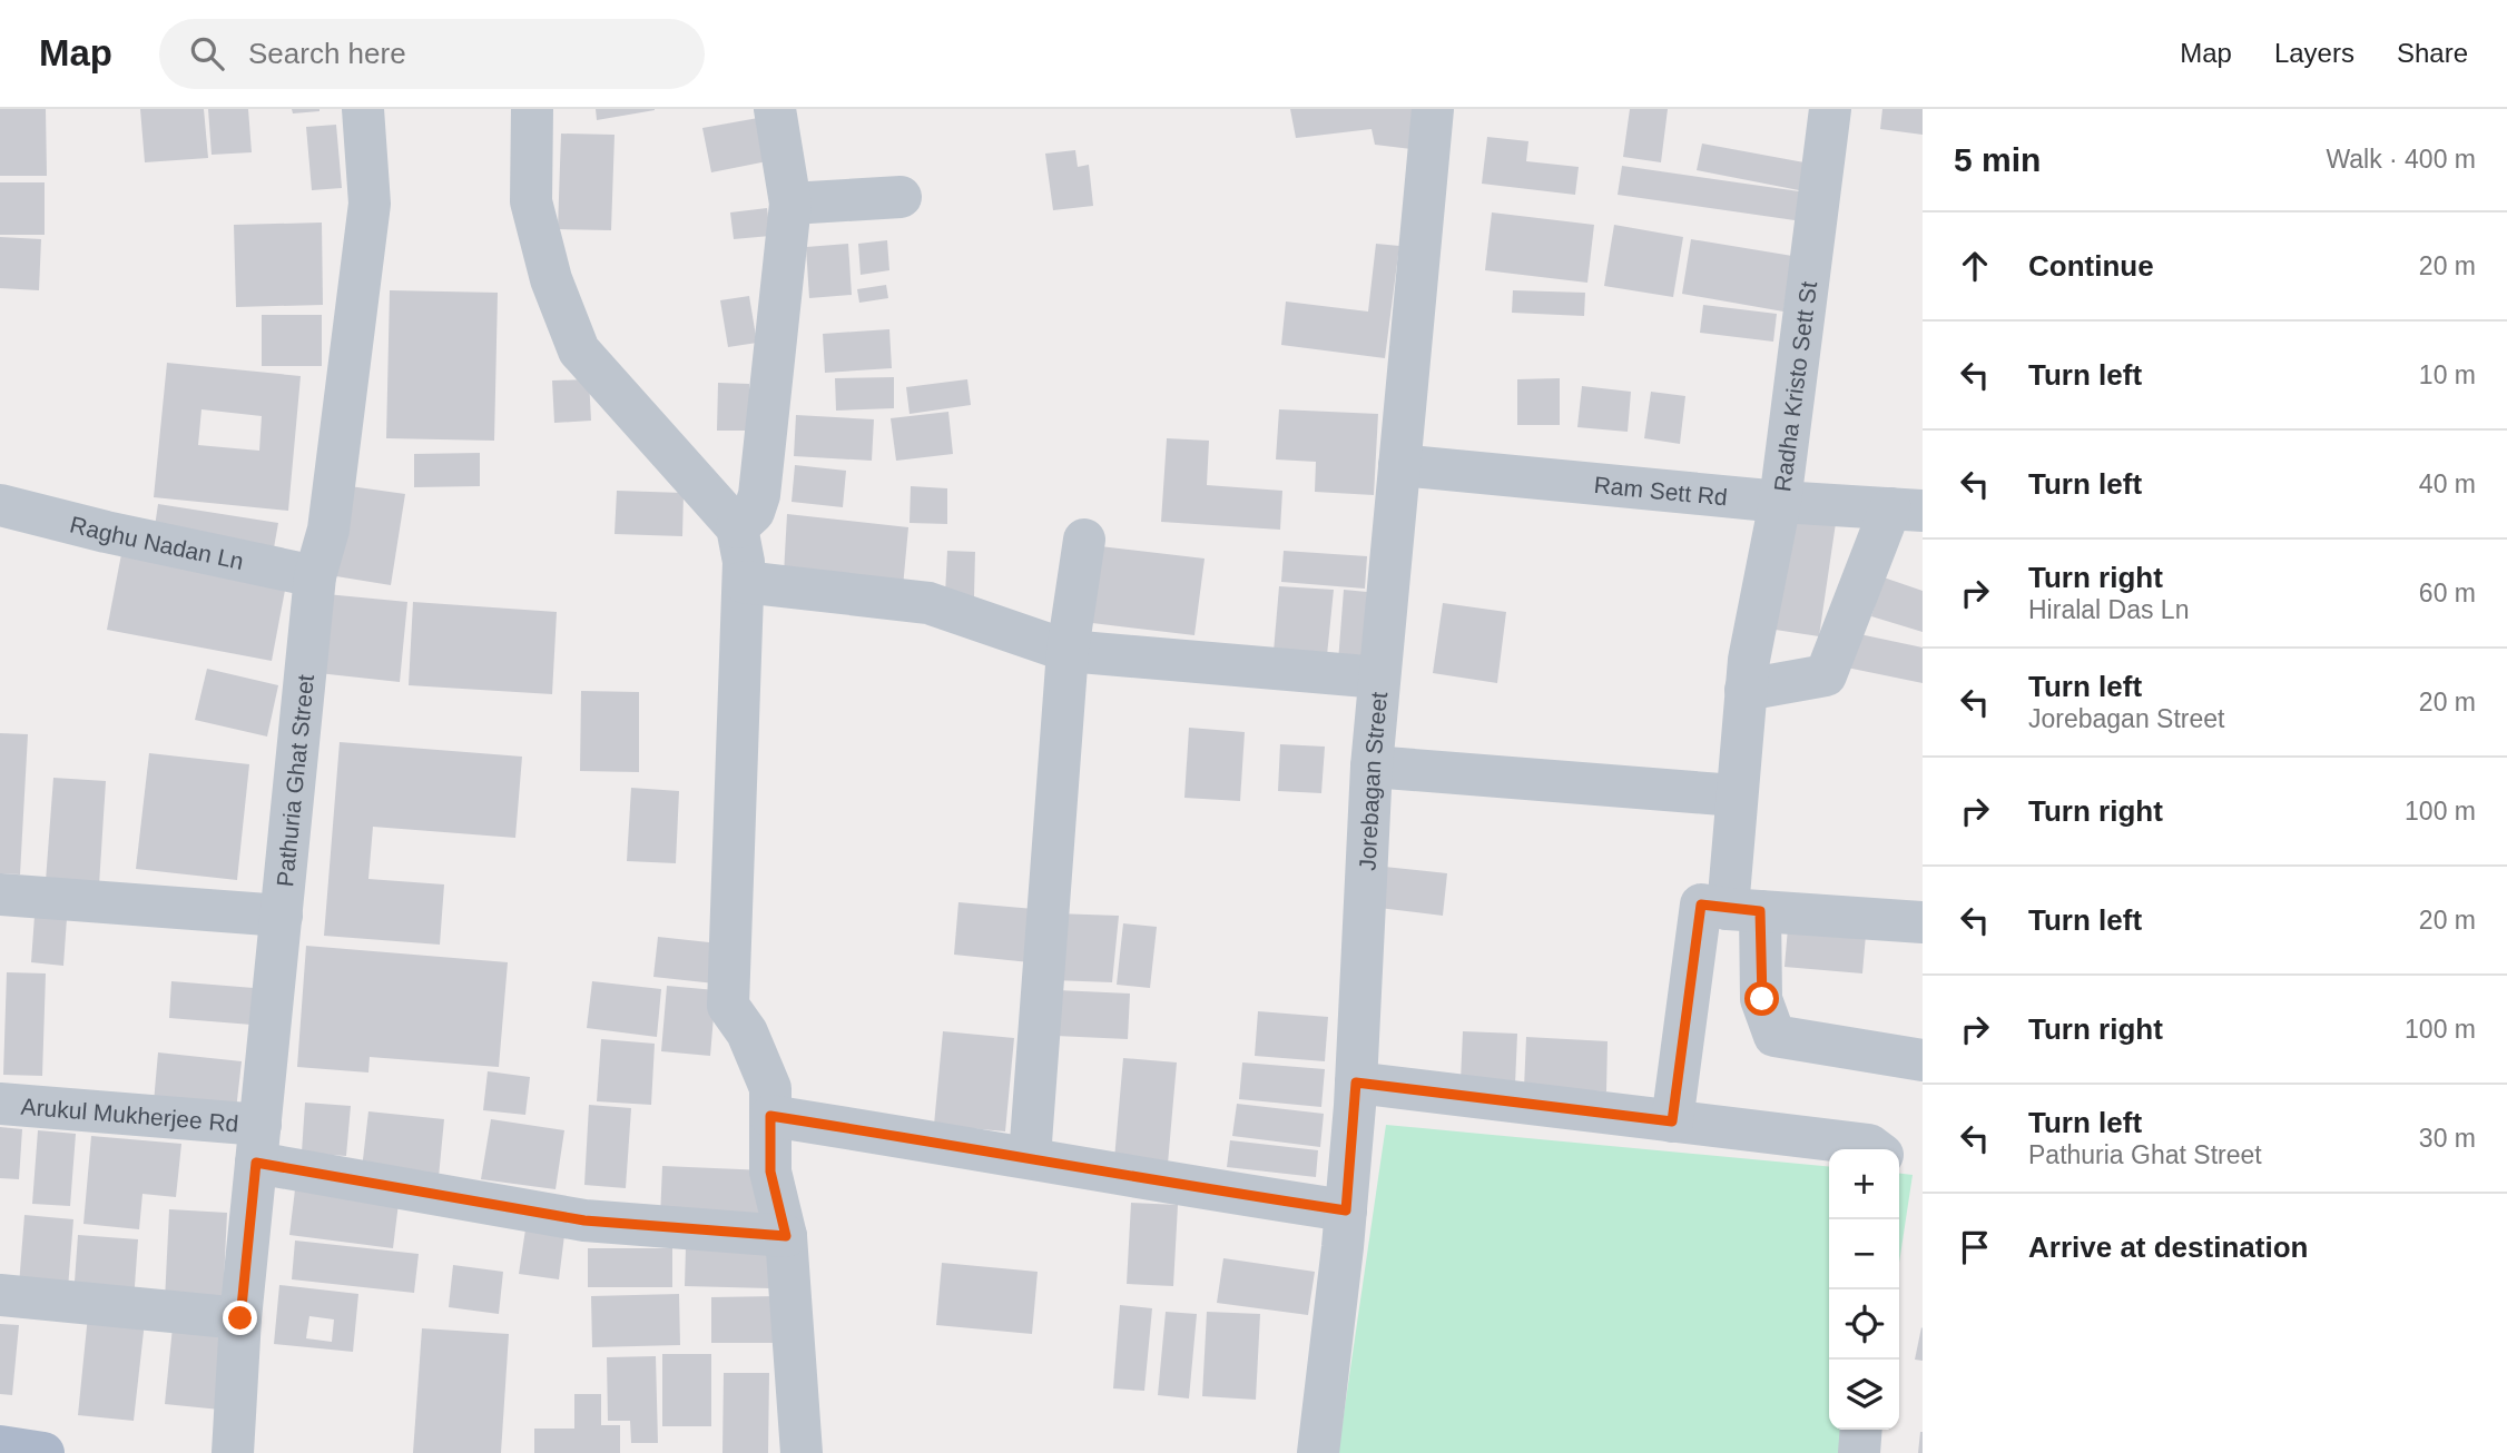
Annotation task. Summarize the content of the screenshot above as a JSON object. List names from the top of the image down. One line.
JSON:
{"streets":{"street":["Radha Kristo Sett St","Ram Sett Rd","Raghu Nadan Ln","Pathuria Ghat Street","Jorebagan Street","Arukul Mukherjee Rd"]},"crossings":[["Radha Kristo Sett St","Ram Sett Rd"],["Ram Sett Rd","Jorebagan Street"],["Raghu Nadan Ln","Pathuria Ghat Street"],["Pathuria Ghat Street","Arukul Mukherjee Rd"]],"page":{"header":"Map","search":"Search here","nav":["Map","Layers","Share"],"heading":["5 min","Walk · 400 m"],"list":[["Continue","20 m"],["Turn left","10 m"],["Turn left","40 m"],["Turn right","Hiralal Das Ln","60 m"],["Turn left","Jorebagan Street","20 m"],["Turn right","100 m"],["Turn left","20 m"],["Turn right","100 m"],["Turn left","Pathuria Ghat Street","30 m"],"Arrive at destination"],"map_buttons":["+","−"]}}
